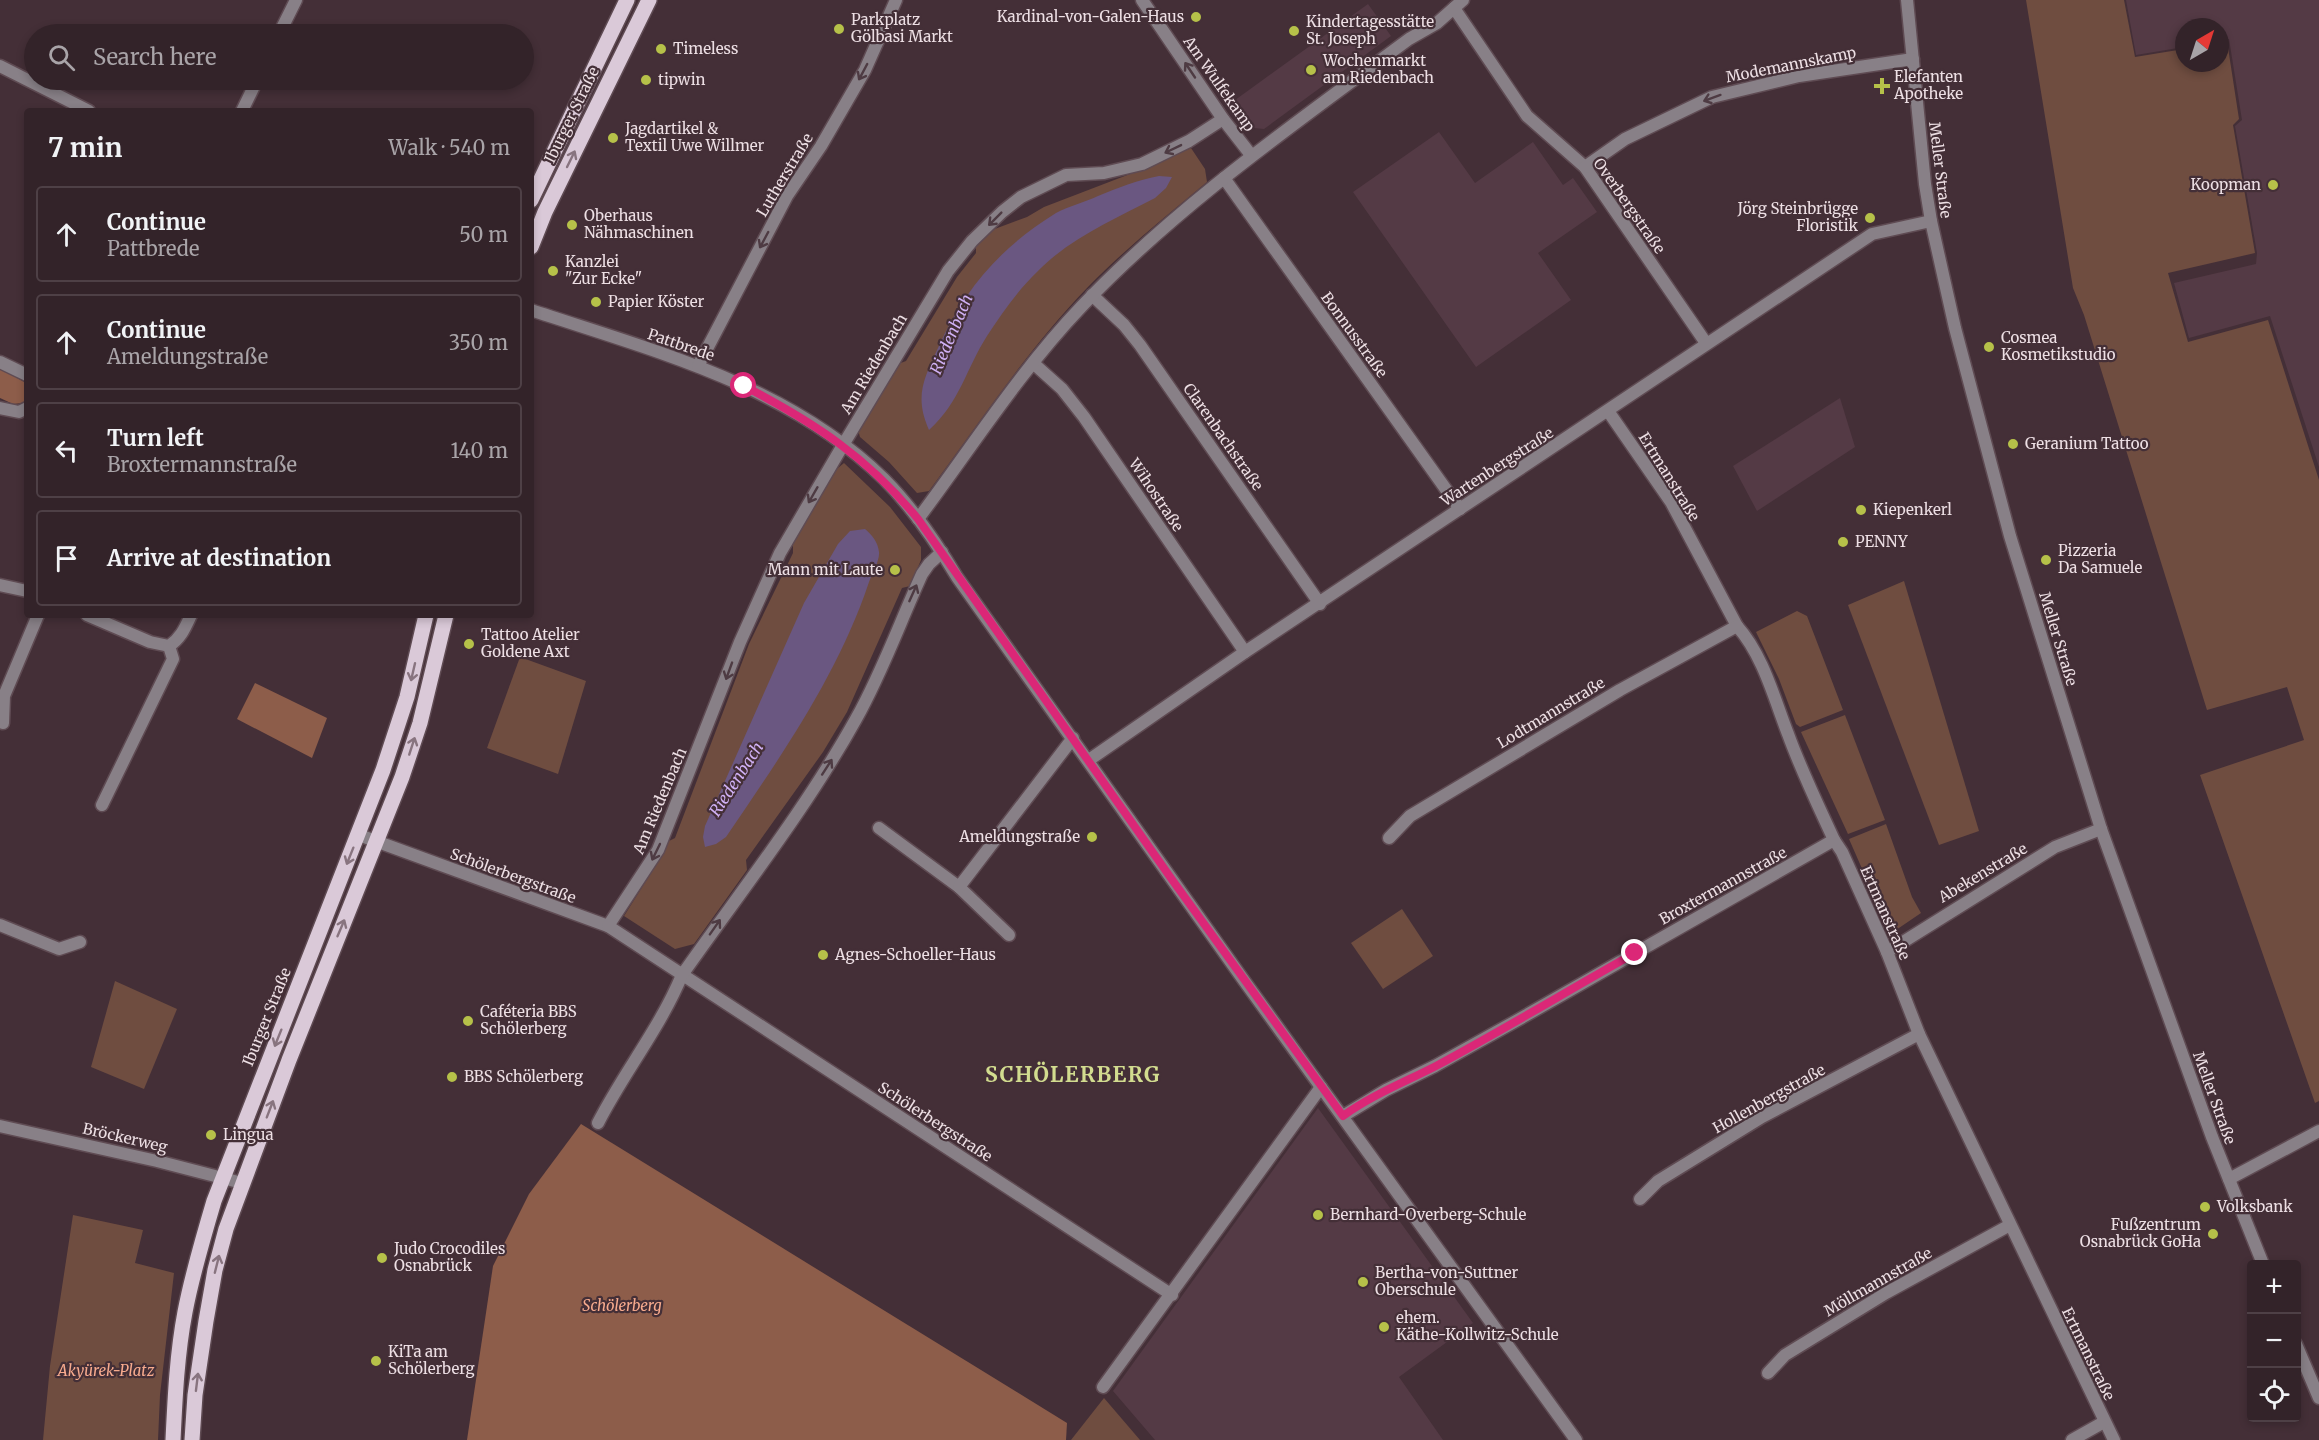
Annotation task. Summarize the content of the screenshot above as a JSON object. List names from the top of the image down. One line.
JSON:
{"streets":{"main road":["Iburger Straße"],"street":["Modemannskamp","Am Wulfekamp","Meller Straße","Lutherstraße","Overbergstraße","Bonnusstraße","Pattbrede","Am Riedenbach","Clarenbachstraße","Wartenbergstraße","Ertmanstraße","Wihostraße","Lodtmannstraße","Abekenstraße","Schölerbergstraße","Broxtermannstraße","Hollenbergstraße","Bröckerweg","Möllmannstraße"]},"crossings":[["Modemannskamp","Meller Straße"],["Modemannskamp","Overbergstraße"],["Am Wulfekamp","Am Riedenbach"],["Iburger Straße","Schölerbergstraße"],["Iburger Straße","Bröckerweg"],["Meller Straße","Wartenbergstraße"],["Meller Straße","Abekenstraße"],["Lutherstraße","Pattbrede"],["Overbergstraße","Wartenbergstraße"],["Bonnusstraße","Wartenbergstraße"],["Pattbrede","Am Riedenbach"],["Am Riedenbach","Schölerbergstraße"],["Clarenbachstraße","Wartenbergstraße"],["Wartenbergstraße","Ertmanstraße"],["Wartenbergstraße","Wihostraße"],["Ertmanstraße","Lodtmannstraße"],["Ertmanstraße","Abekenstraße"],["Ertmanstraße","Broxtermannstraße"],["Ertmanstraße","Hollenbergstraße"],["Ertmanstraße","Möllmannstraße"]],"one_way":["Modemannskamp","Am Wulfekamp","Lutherstraße"],"districts":["SCHÖLERBERG"],"water":["Riedenbach"],"parks":["Schölerberg","Akyürek-Platz"],"places":{"other":["Kardinal-von-Galen-Haus","Parkplatz Gölbasi Markt","Kindertagesstätte St. Joseph","Timeless","Wochenmarkt am Riedenbach","tipwin","Jagdartikel & Textil Uwe Willmer","Koopman","Jörg Steinbrügge Floristik","Oberhaus Nähmaschinen","Kanzlei \"Zur Ecke\"","Papier Köster","Cosmea Kosmetikstudio","Geranium Tattoo","Kiepenkerl","PENNY","Pizzeria Da Samuele","Mann mit Laute","Tattoo Atelier Goldene Axt","Ameldungstraße","Agnes-Schoeller-Haus","Caféteria BBS Schölerberg","BBS Schölerberg","Lingua","Volksbank","Bernhard-Overberg-Schule","Fußzentrum Osnabrück GoHa","Judo Crocodiles Osnabrück","Bertha-von-Suttner Oberschule","ehem. Käthe-Kollwitz-Schule","KiTa am Schölerberg"],"health":["Elefanten Apotheke"]},"north":"top right","page":{"search":"Search here","heading":["7 min","Walk · 540 m"],"list":[["Continue","Pattbrede","50 m"],["Continue","Ameldungstraße","350 m"],["Turn left","Broxtermannstraße","140 m"],"Arrive at destination"],"map_buttons":["+","−"]}}
